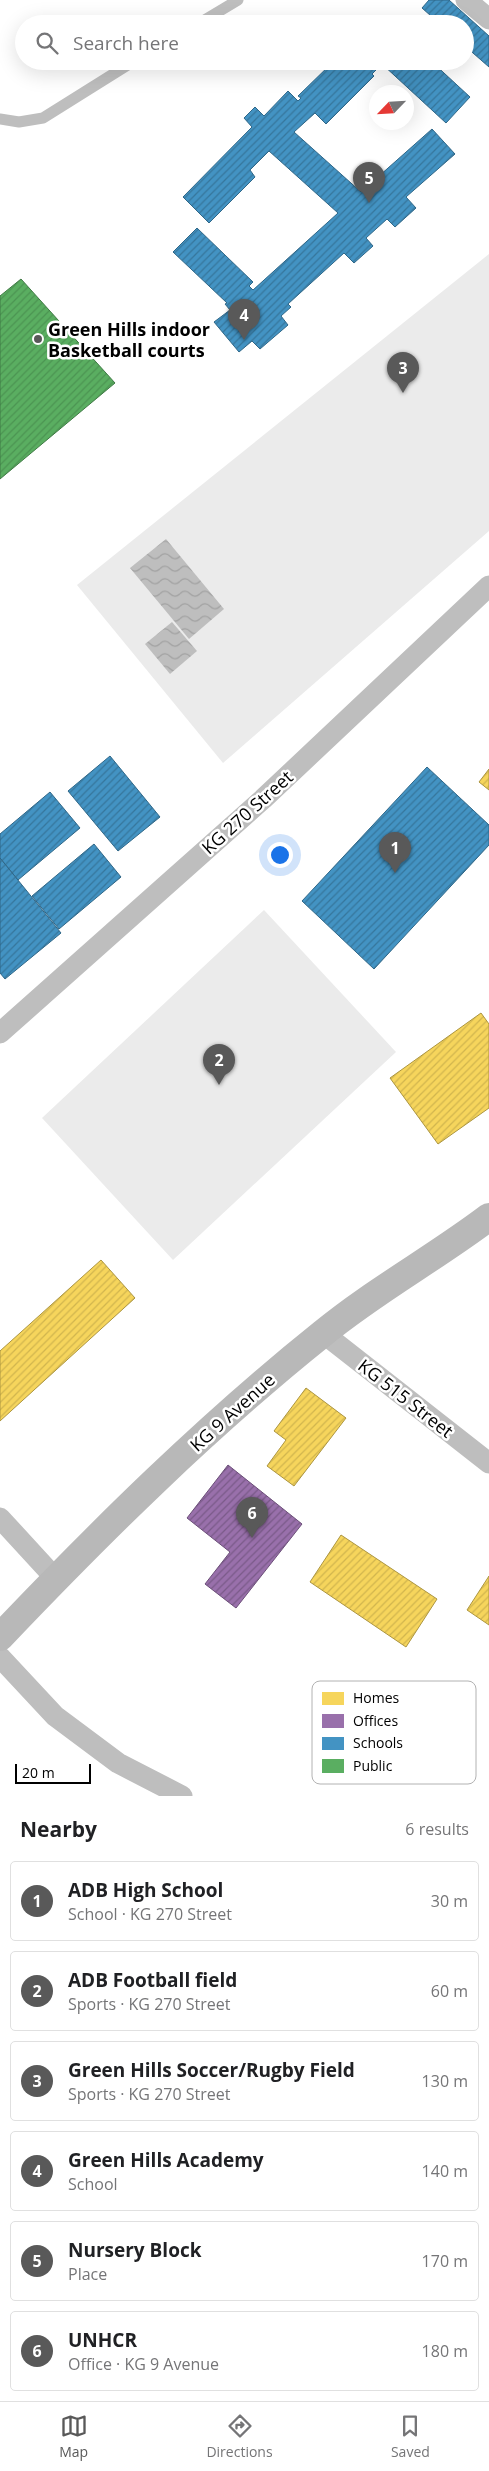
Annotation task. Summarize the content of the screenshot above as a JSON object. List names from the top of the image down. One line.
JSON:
{"streets":{"main road":["KG 9 Avenue"],"street":["KG 270 Street","KG 515 Street"]},"crossings":[["KG 515 Street","KG 9 Avenue"]],"places":["Green Hills indoor Basketball courts"],"legend":["Homes","Offices","Schools","Public"],"scale_bar":"20 m","north":"bottom left","page":{"search":"Search here","pins":["5","4","3","1","2","6"],"scale":"20 m","heading":["Nearby","6 results"],"list":[{"mark":"1","name":"ADB High School","note":"School · KG 270 Street","value":"30 m"},{"mark":"2","name":"ADB Football field","note":"Sports · KG 270 Street","value":"60 m"},{"mark":"3","name":"Green Hills Soccer/Rugby Field","note":"Sports · KG 270 Street","value":"130 m"},{"mark":"4","name":"Green Hills Academy","note":"School","value":"140 m"},{"mark":"5","name":"Nursery Block","note":"Place","value":"170 m"},{"mark":"6","name":"UNHCR","note":"Office · KG 9 Avenue","value":"180 m"}],"nav":["Map","Directions","Saved"]}}
